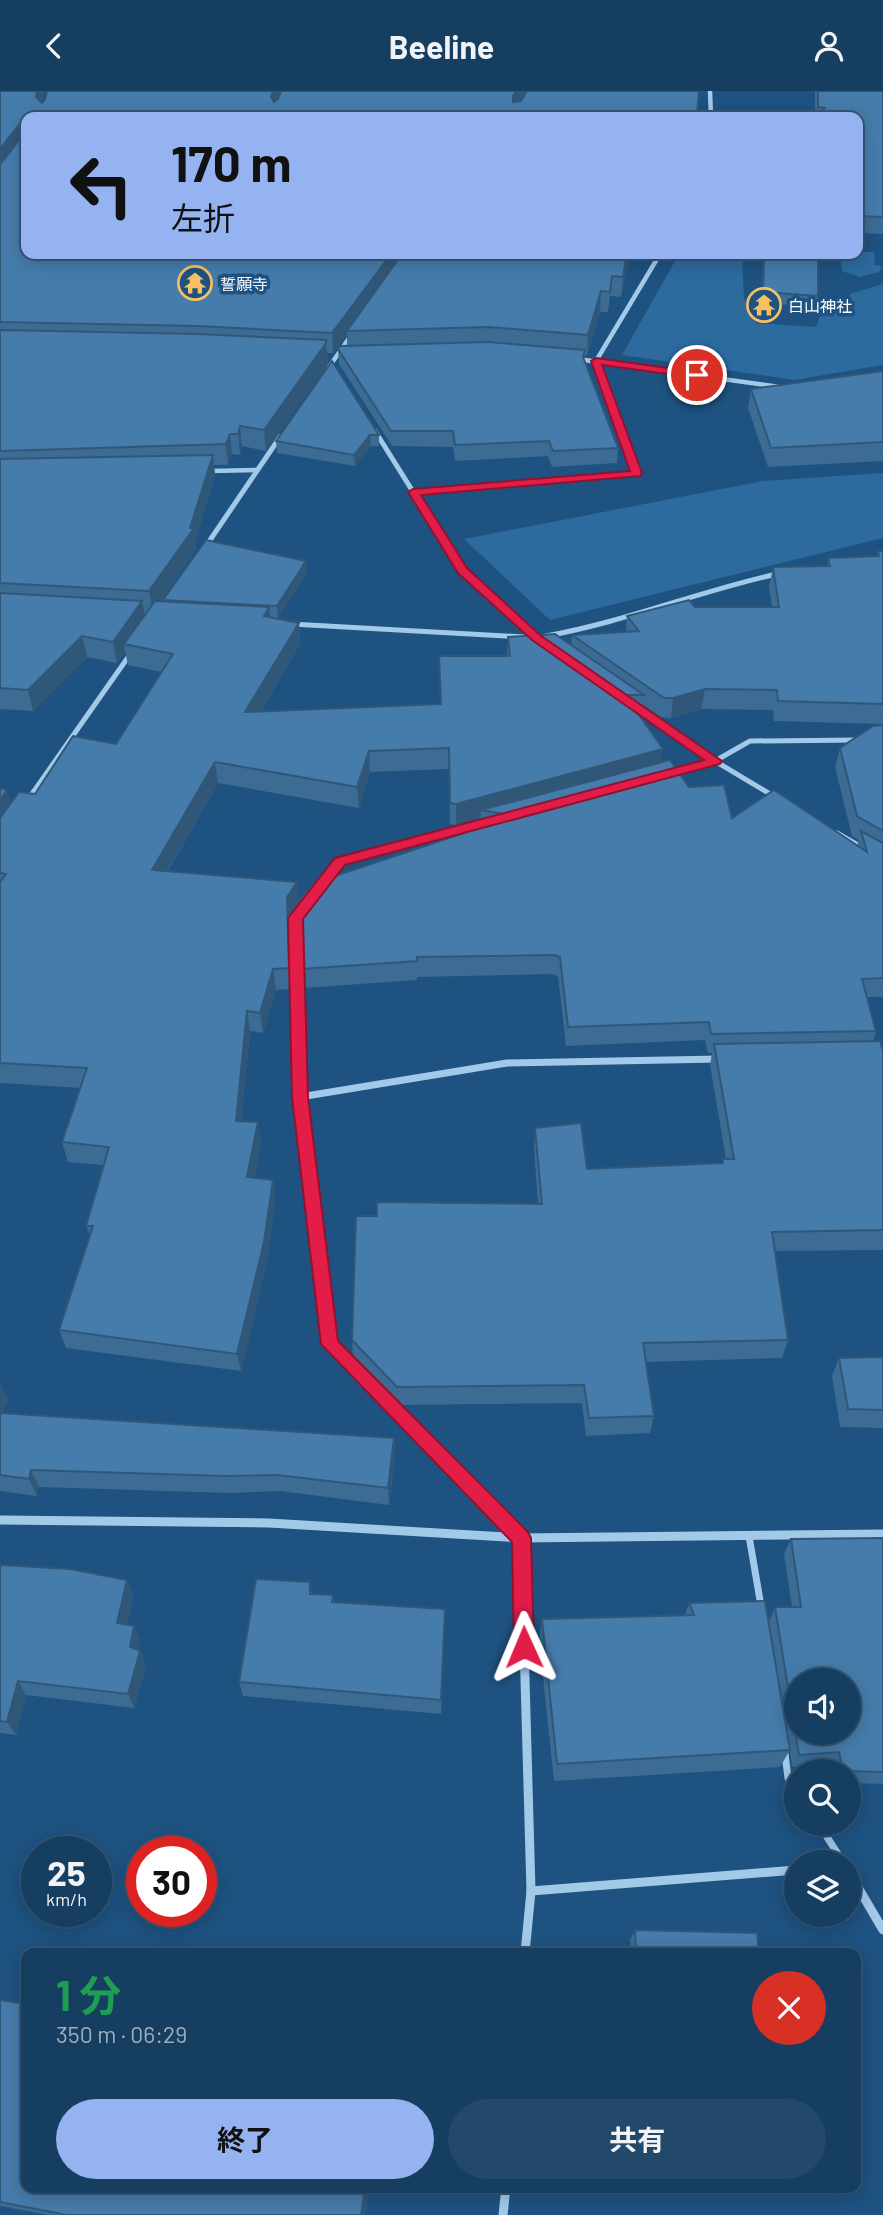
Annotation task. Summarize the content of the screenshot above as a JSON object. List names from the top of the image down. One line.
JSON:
{"places":{"temple":["誓願寺","白山神社"]},"page":{"header":"Beeline","turn":["170 m","左折"],"speed":"25 km/h","limit":"30","heading":["1 分","350 m · 06:29"],"buttons":["終了","共有"]}}
